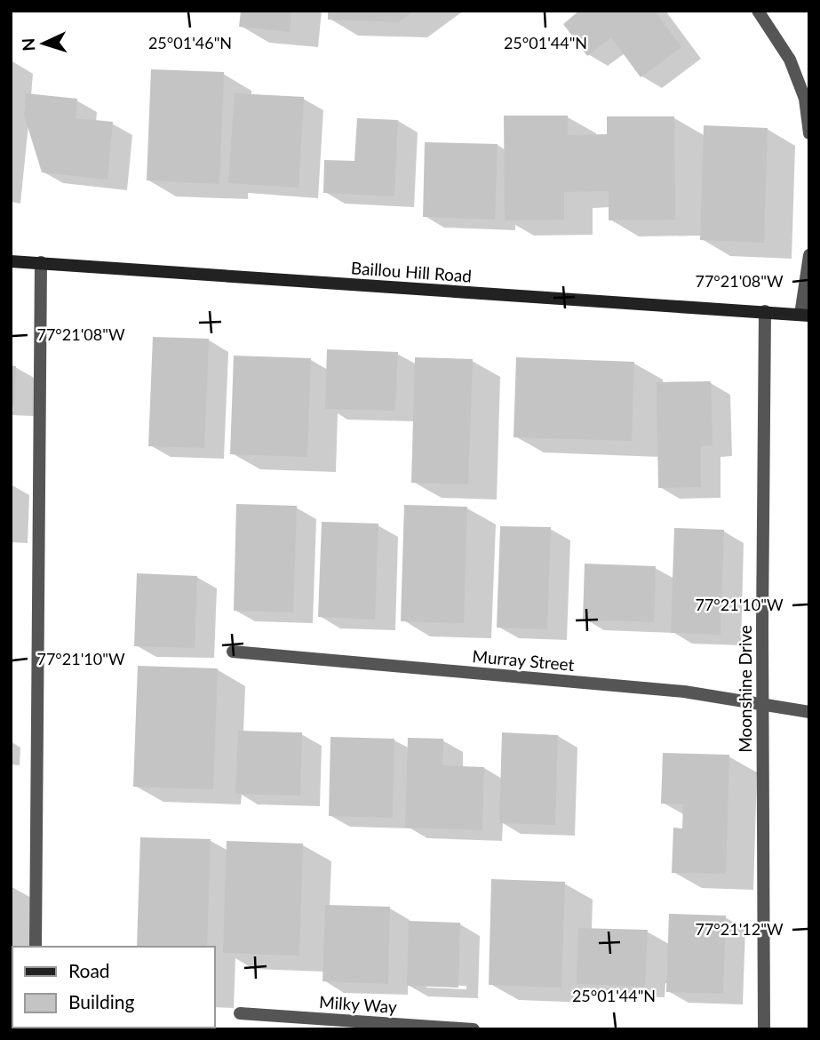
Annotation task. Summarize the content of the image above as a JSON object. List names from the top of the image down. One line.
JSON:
{"streets":{"main road":["Baillou Hill Road"],"street":["Murray Street","Moonshine Drive","Milky Way"]},"crossings":[["Baillou Hill Road","Moonshine Drive"],["Murray Street","Moonshine Drive"]],"legend":["Road","Building"],"north":"left","coordinates":["25°01'46\"N","25°01'44\"N","77°21'08\"W","77°21'10\"W","77°21'12\"W"]}
